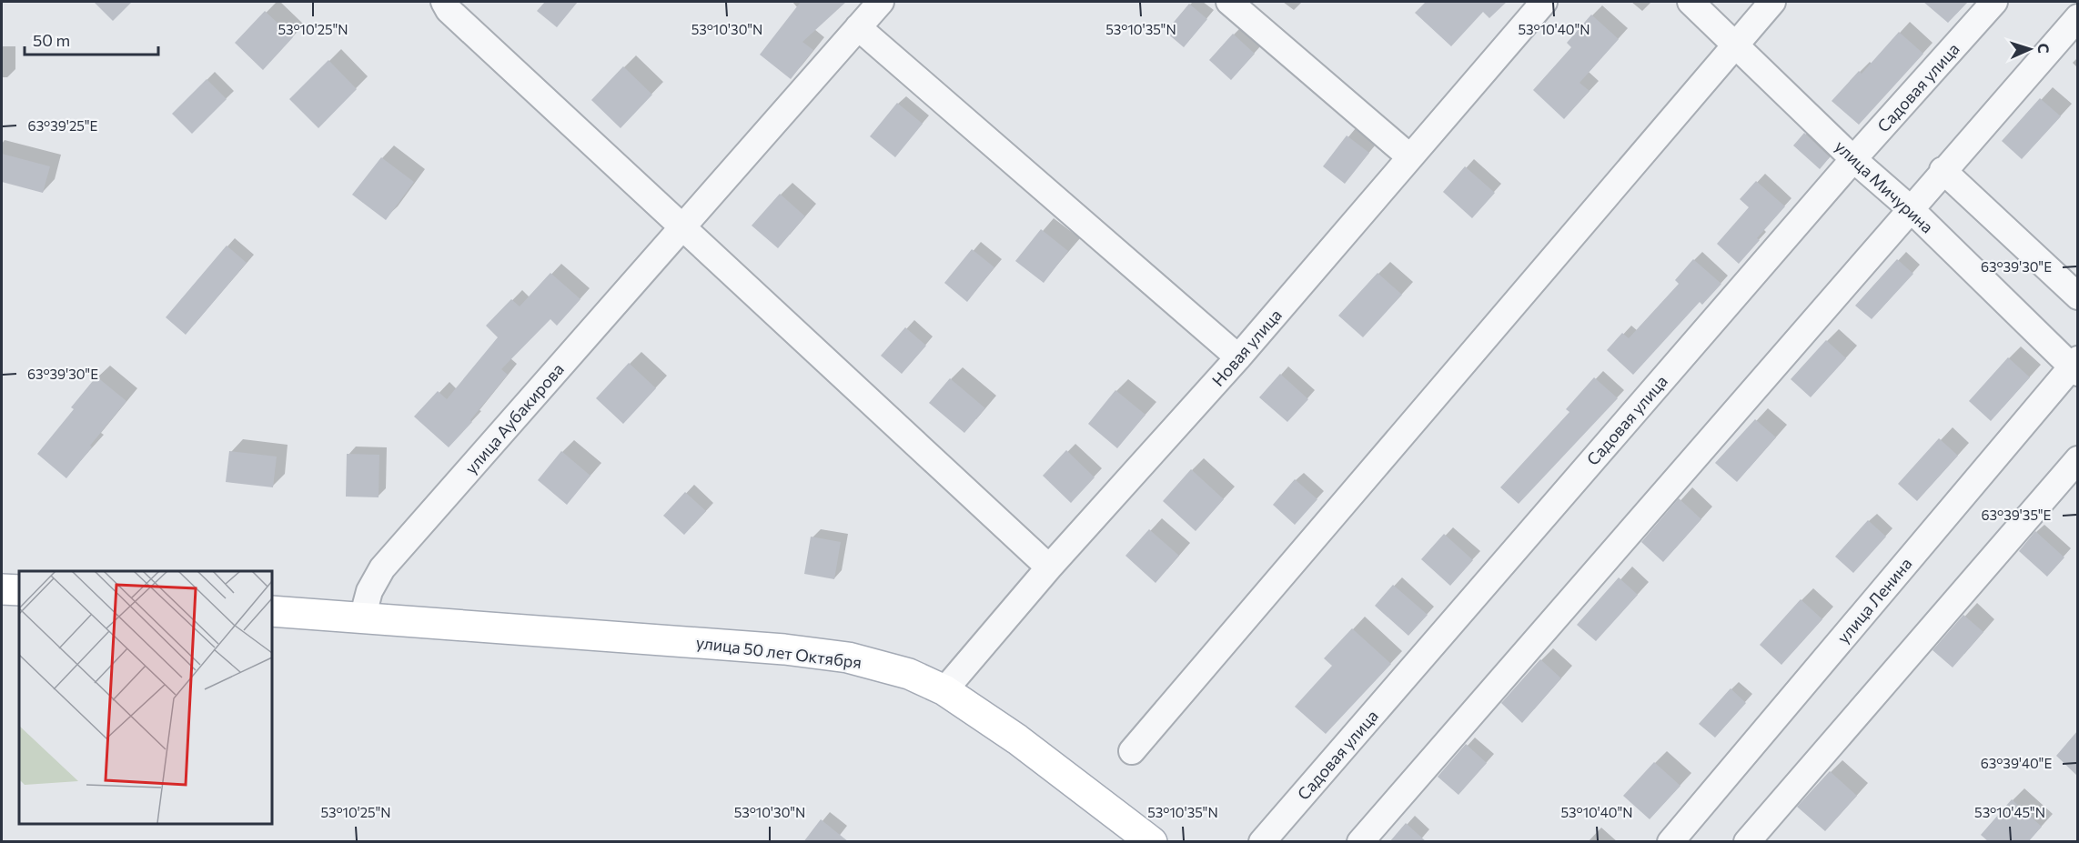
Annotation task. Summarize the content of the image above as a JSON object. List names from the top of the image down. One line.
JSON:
{"streets":{"main road":["улица 50 лет Октября"],"street":["Садовая улица","улица Мичурина","Новая улица","улица Аубакирова","улица Ленина"]},"crossings":[["Садовая улица","улица Мичурина"],["улица Мичурина","улица Ленина"],["Новая улица","улица 50 лет Октября"],["улица Аубакирова","улица 50 лет Октября"]],"scale_bar":"50 m","north":"right","coordinates":["53°10'25\"N","53°10'30\"N","53°10'35\"N","53°10'40\"N","63°39'25\"E","63°39'30\"E","63°39'35\"E","63°39'40\"E","53°10'45\"N"]}
